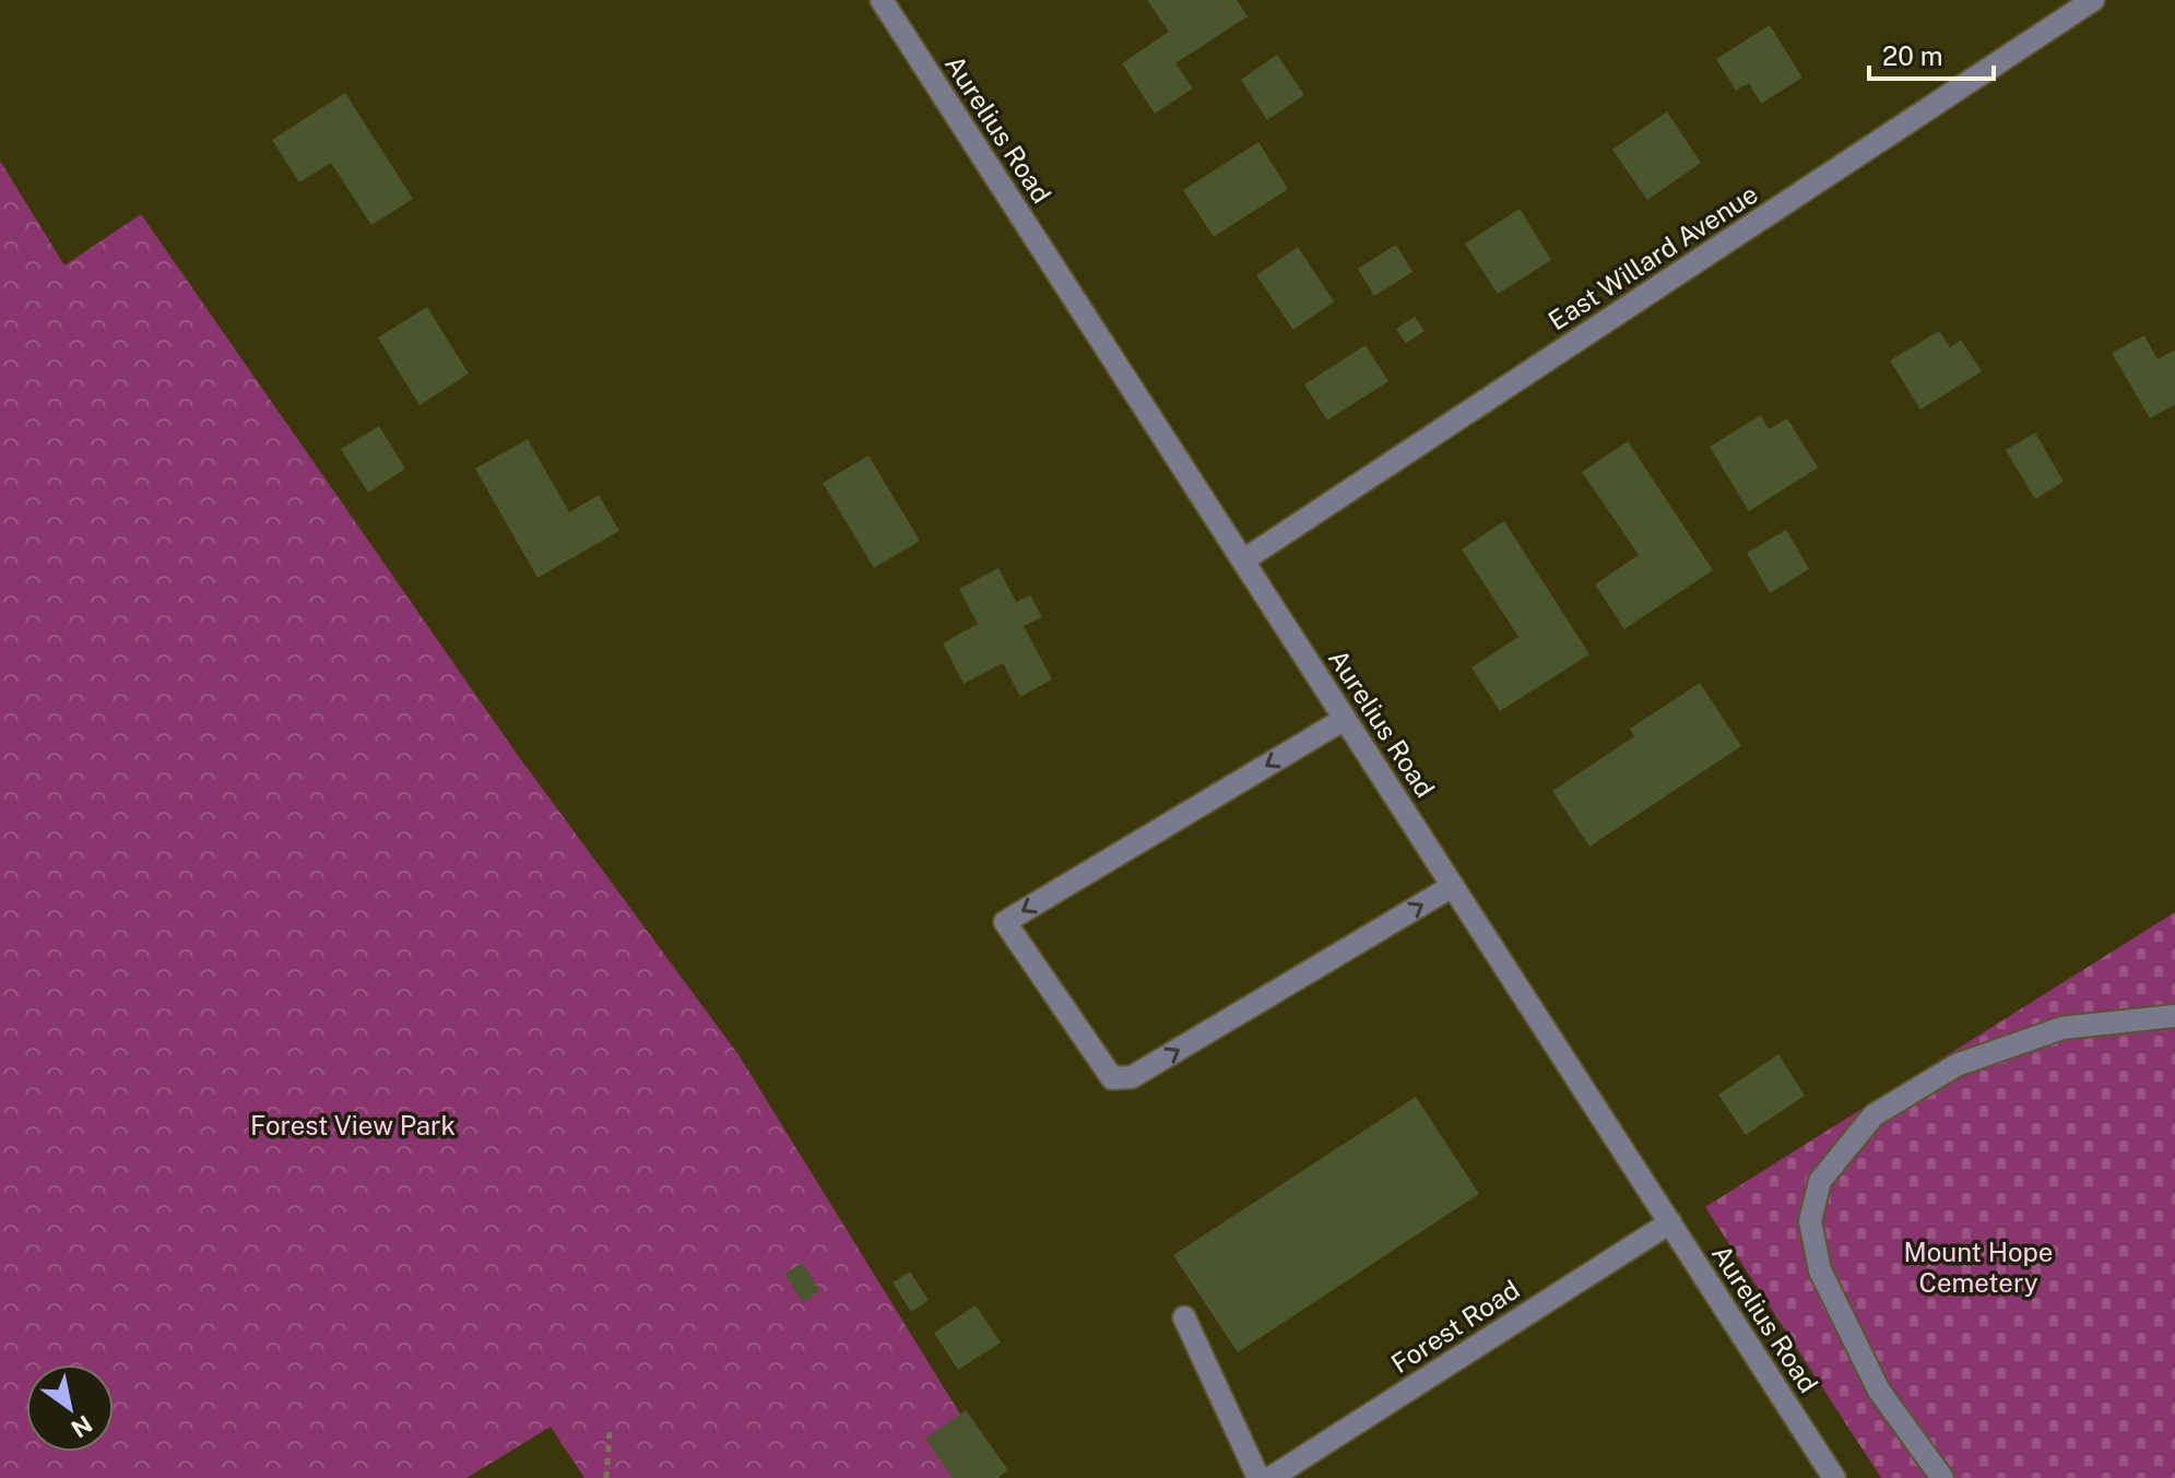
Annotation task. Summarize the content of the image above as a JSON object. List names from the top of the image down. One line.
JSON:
{"streets":{"street":["Aurelius Road","East Willard Avenue","Forest Road"]},"crossings":[["Aurelius Road","East Willard Avenue"],["Aurelius Road","Forest Road"]],"parks":["Forest View Park","Mount Hope Cemetery"],"scale_bar":"20 m","north":"bottom right"}
